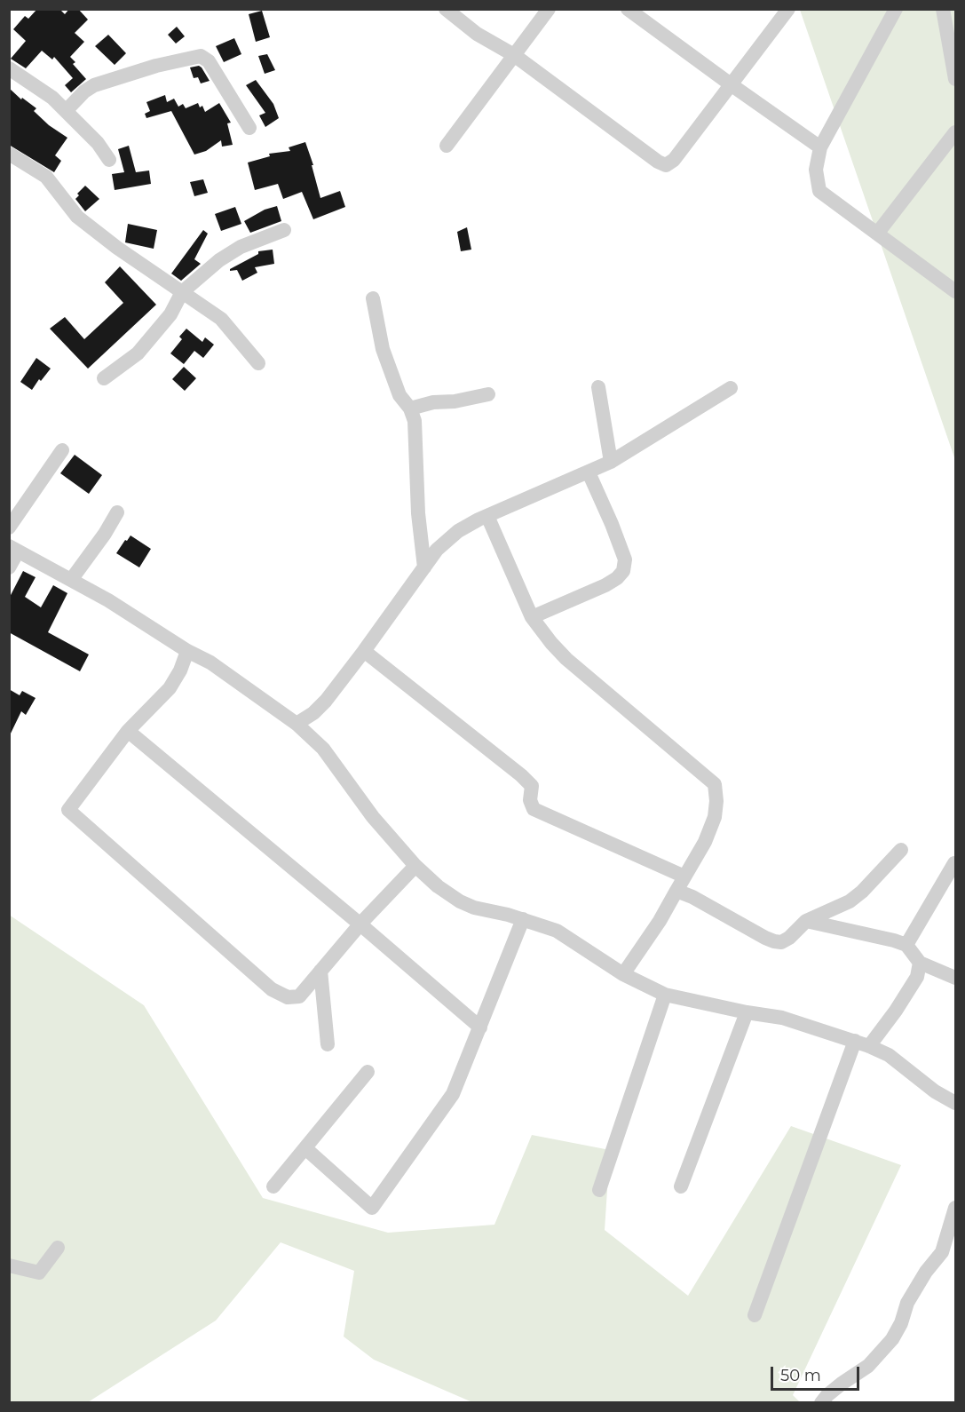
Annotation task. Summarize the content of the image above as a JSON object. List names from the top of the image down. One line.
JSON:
{"scale_bar":"50 m"}
